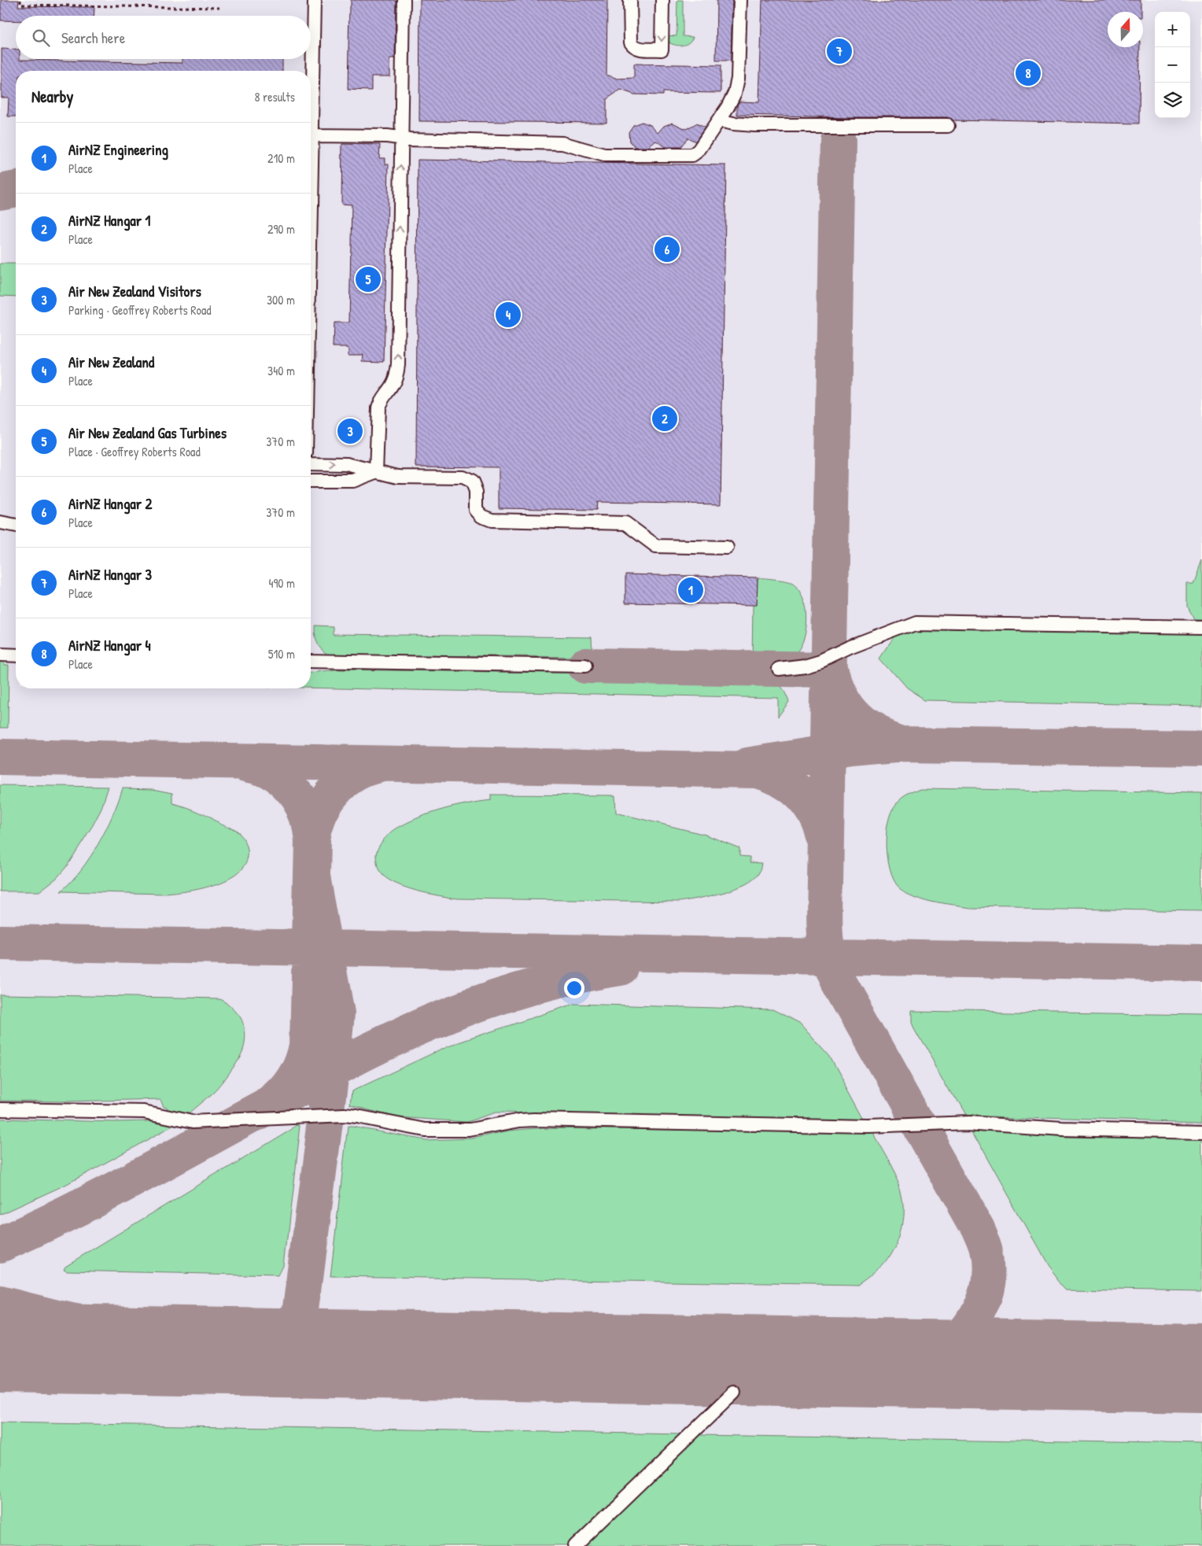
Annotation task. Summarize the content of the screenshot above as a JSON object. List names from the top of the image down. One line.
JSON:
{"north":"top","page":{"map_buttons":["+","−"],"search":"Search here","pins":["7","8","6","5","4","2","3","1"],"heading":["Nearby","8 results"],"list":[{"mark":"1","name":"AirNZ Engineering","note":"Place","value":"210 m"},{"mark":"2","name":"AirNZ Hangar 1","note":"Place","value":"290 m"},{"mark":"3","name":"Air New Zealand Visitors","note":"Parking · Geoffrey Roberts Road","value":"300 m"},{"mark":"4","name":"Air New Zealand","note":"Place","value":"340 m"},{"mark":"5","name":"Air New Zealand Gas Turbines","note":"Place · Geoffrey Roberts Road","value":"370 m"},{"mark":"6","name":"AirNZ Hangar 2","note":"Place","value":"370 m"},{"mark":"7","name":"AirNZ Hangar 3","note":"Place","value":"490 m"},{"mark":"8","name":"AirNZ Hangar 4","note":"Place","value":"510 m"}]}}
